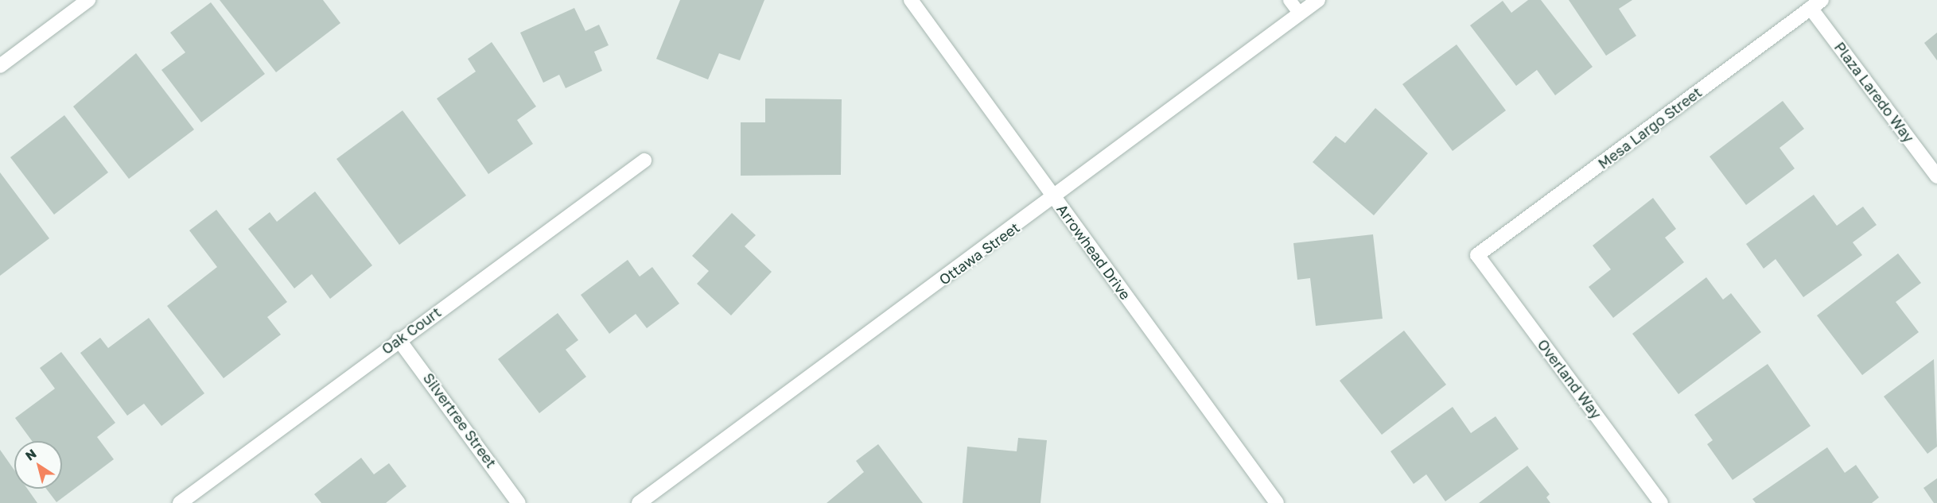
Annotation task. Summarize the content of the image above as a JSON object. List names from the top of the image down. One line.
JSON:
{"streets":{"street":["Plaza Laredo Way","Mesa Largo Street","Arrowhead Drive","Ottawa Street","Oak Court","Overland Way","Silvertree Street"]},"crossings":[["Plaza Laredo Way","Mesa Largo Street"],["Mesa Largo Street","Overland Way"],["Arrowhead Drive","Ottawa Street"],["Oak Court","Silvertree Street"]],"north":"top left"}
